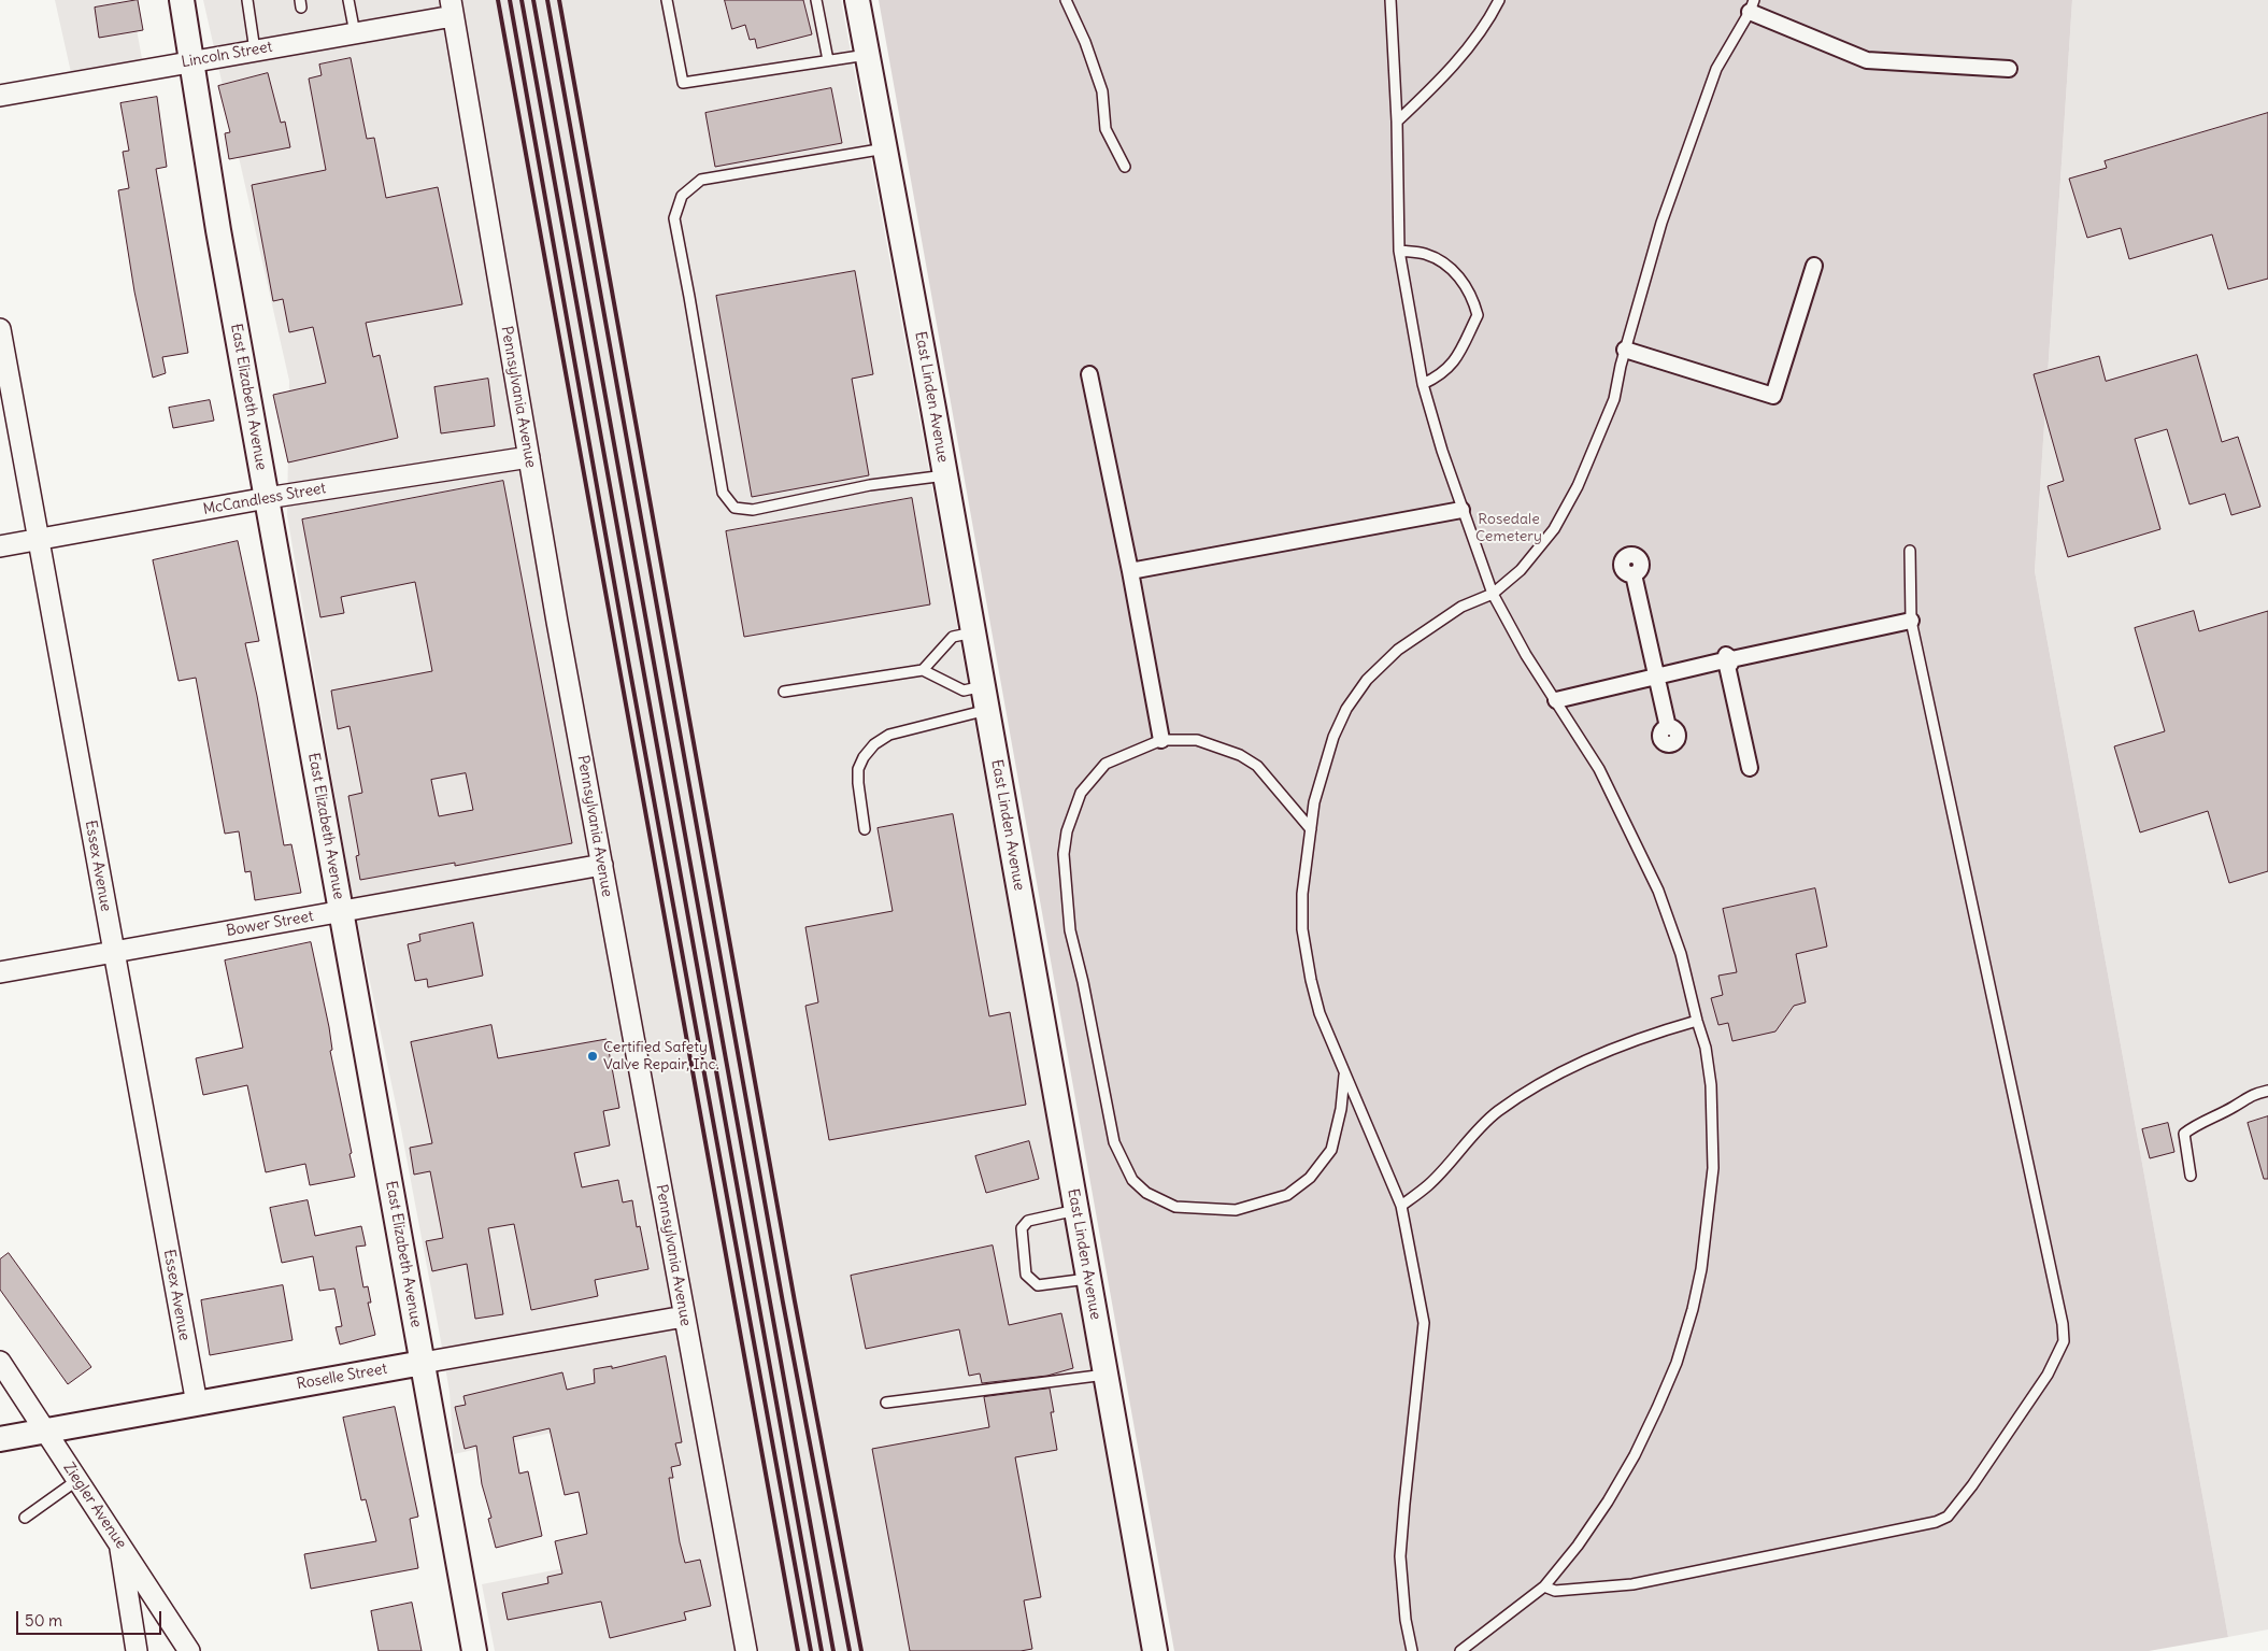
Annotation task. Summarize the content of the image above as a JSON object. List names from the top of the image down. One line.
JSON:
{"streets":{"street":["Lincoln Street","East Elizabeth Avenue","Pennsylvania Avenue","East Linden Avenue","McCandless Street","Essex Avenue","Bower Street","Roselle Street","Ziegler Avenue"]},"crossings":[["Lincoln Street","East Elizabeth Avenue"],["Lincoln Street","Pennsylvania Avenue"],["East Elizabeth Avenue","McCandless Street"],["East Elizabeth Avenue","Bower Street"],["East Elizabeth Avenue","Roselle Street"],["Pennsylvania Avenue","McCandless Street"],["Pennsylvania Avenue","Bower Street"],["Pennsylvania Avenue","Roselle Street"],["McCandless Street","Essex Avenue"],["Essex Avenue","Bower Street"],["Essex Avenue","Roselle Street"],["Roselle Street","Ziegler Avenue"]],"parks":["Rosedale Cemetery"],"places":["Certified Safety Valve Repair, Inc."],"scale_bar":"50 m"}
